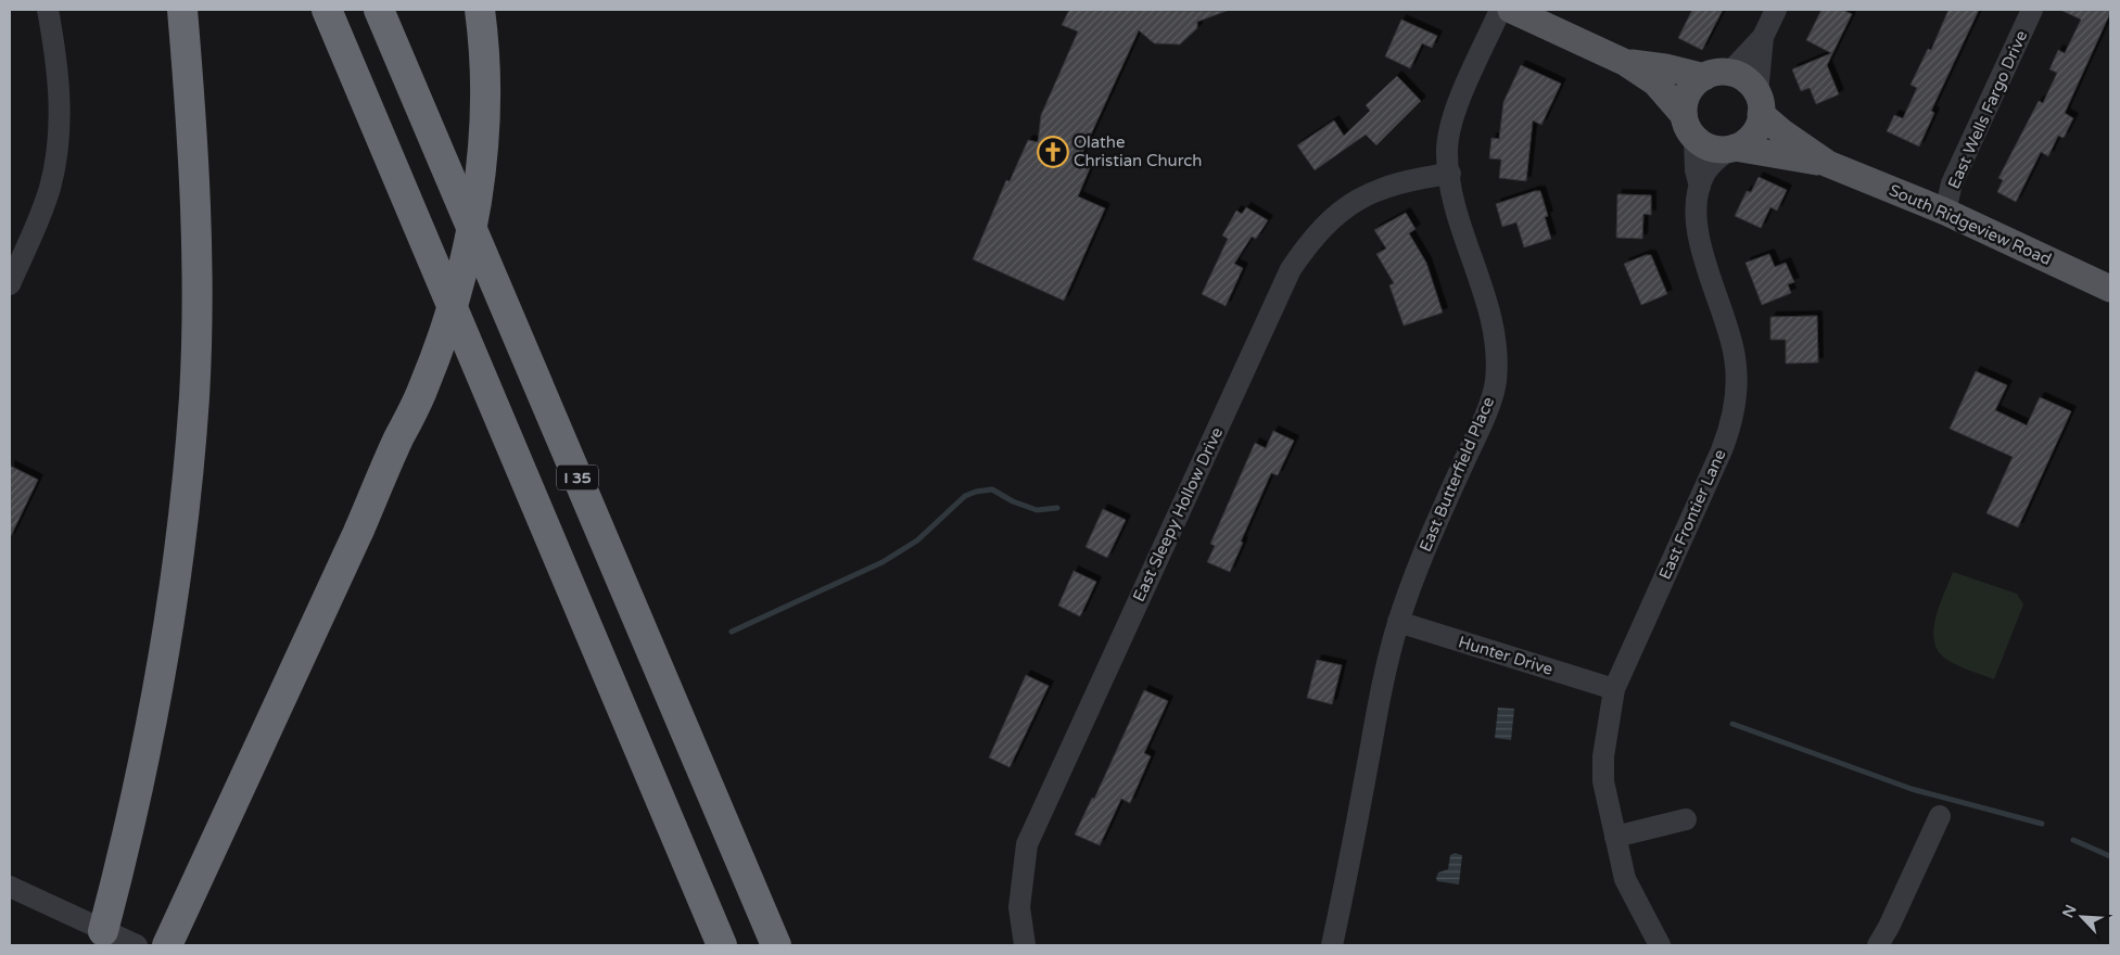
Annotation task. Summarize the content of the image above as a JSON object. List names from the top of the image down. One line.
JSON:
{"streets":{"highway":["I 35"],"main road":["South Ridgeview Road"],"street":["East Wells Fargo Drive","East Butterfield Place","East Sleepy Hollow Drive","East Frontier Lane","Hunter Drive"]},"crossings":[["East Wells Fargo Drive","South Ridgeview Road"],["East Butterfield Place","East Sleepy Hollow Drive"],["East Butterfield Place","Hunter Drive"],["East Frontier Lane","Hunter Drive"]],"places":{"church":["Olathe Christian Church"]},"north":"top left"}
